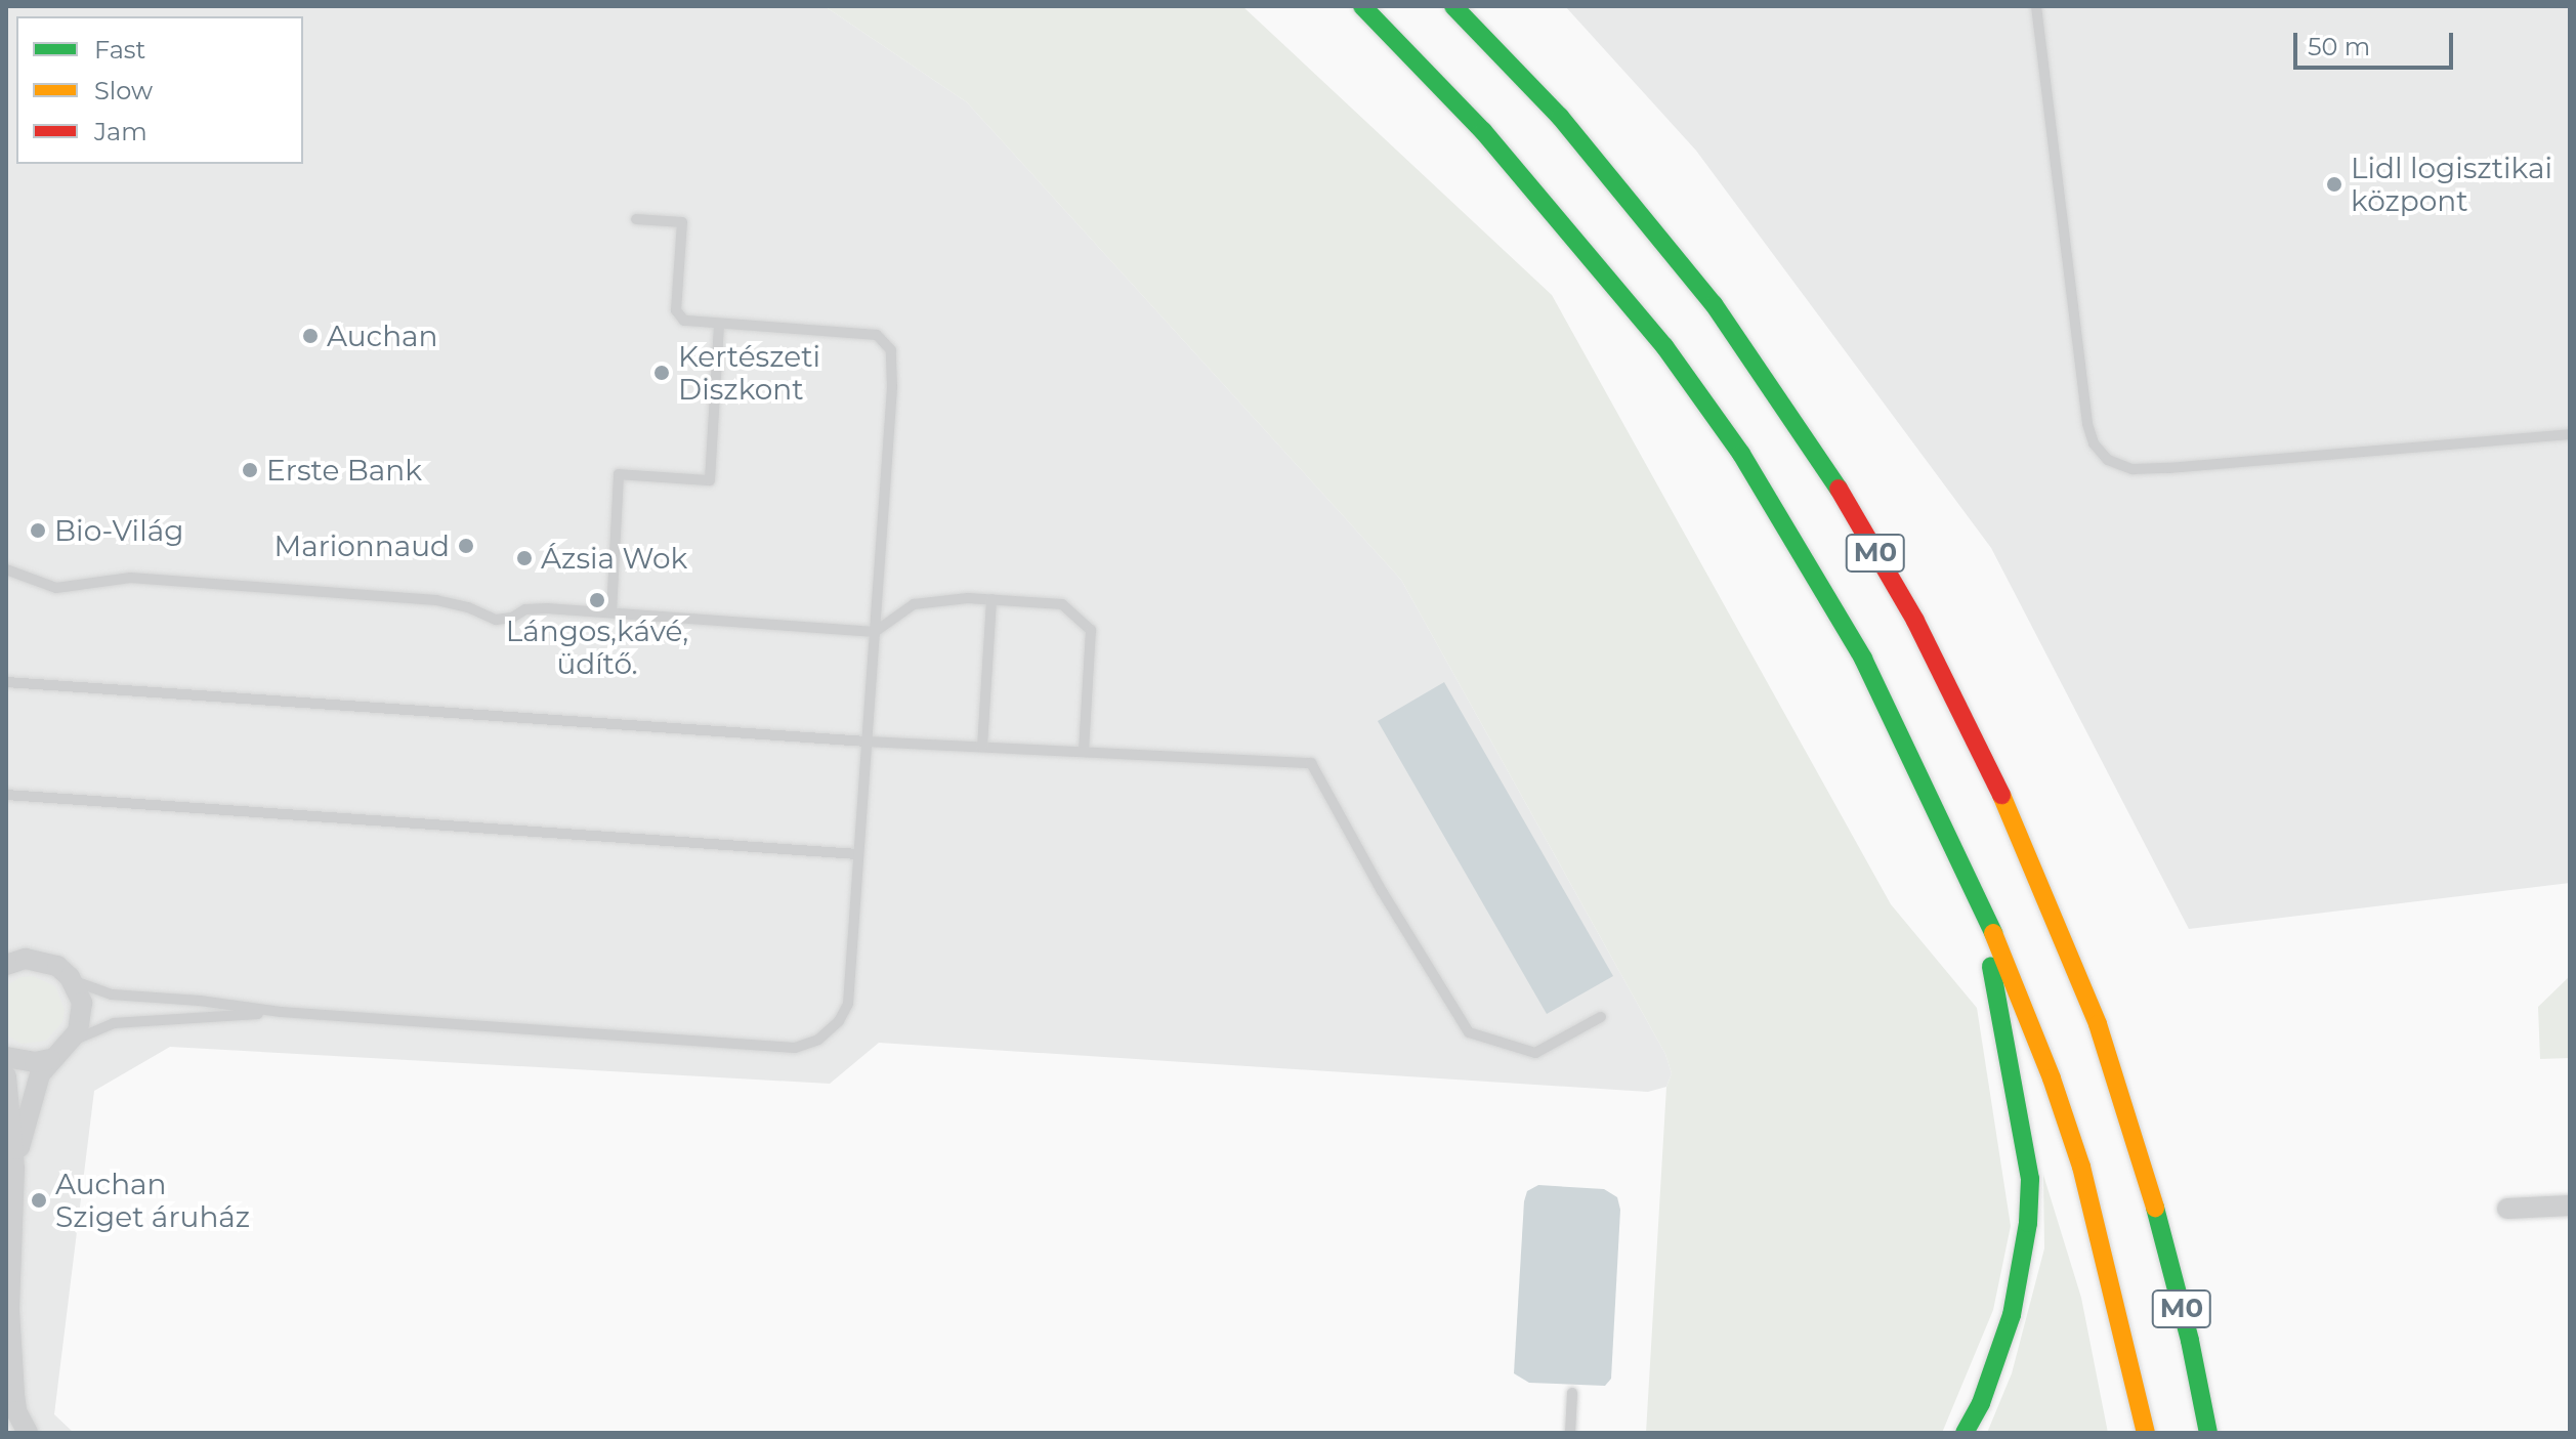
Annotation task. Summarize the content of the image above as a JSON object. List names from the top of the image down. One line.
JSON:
{"streets":{"highway":["M0"]},"places":["Lidl logisztikai központ","Auchan","Kertészeti Diszkont","Erste Bank","Bio-Világ","Marionnaud","Ázsia Wok","Lángos,kávé, üdítő.","Auchan Sziget áruház"],"legend":["Fast","Slow","Jam"],"scale_bar":"50 m"}
